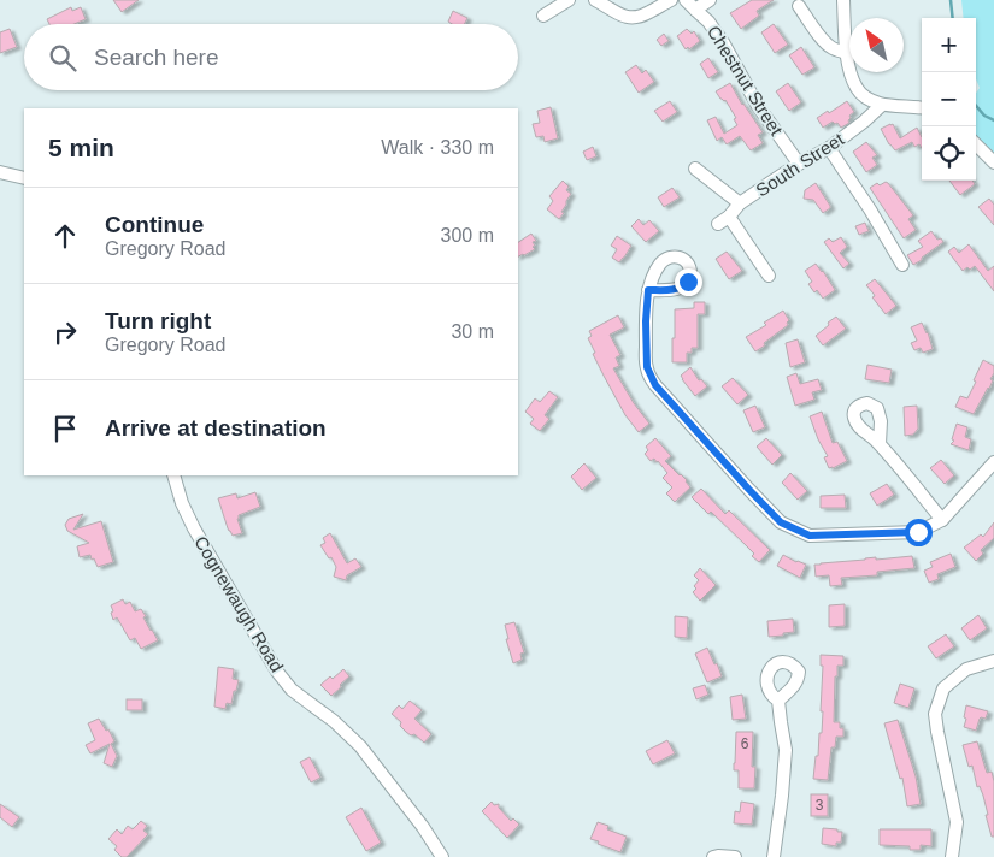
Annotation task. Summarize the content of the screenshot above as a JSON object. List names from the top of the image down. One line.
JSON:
{"streets":{"street":["Chestnut Street","South Street","Cognewaugh Road"]},"crossings":[["Chestnut Street","South Street"]],"house_numbers":["6","3"],"north":"top left","page":{"map_buttons":["+","−"],"search":"Search here","heading":["5 min","Walk · 330 m"],"list":[["Continue","Gregory Road","300 m"],["Turn right","Gregory Road","30 m"],"Arrive at destination"]}}
